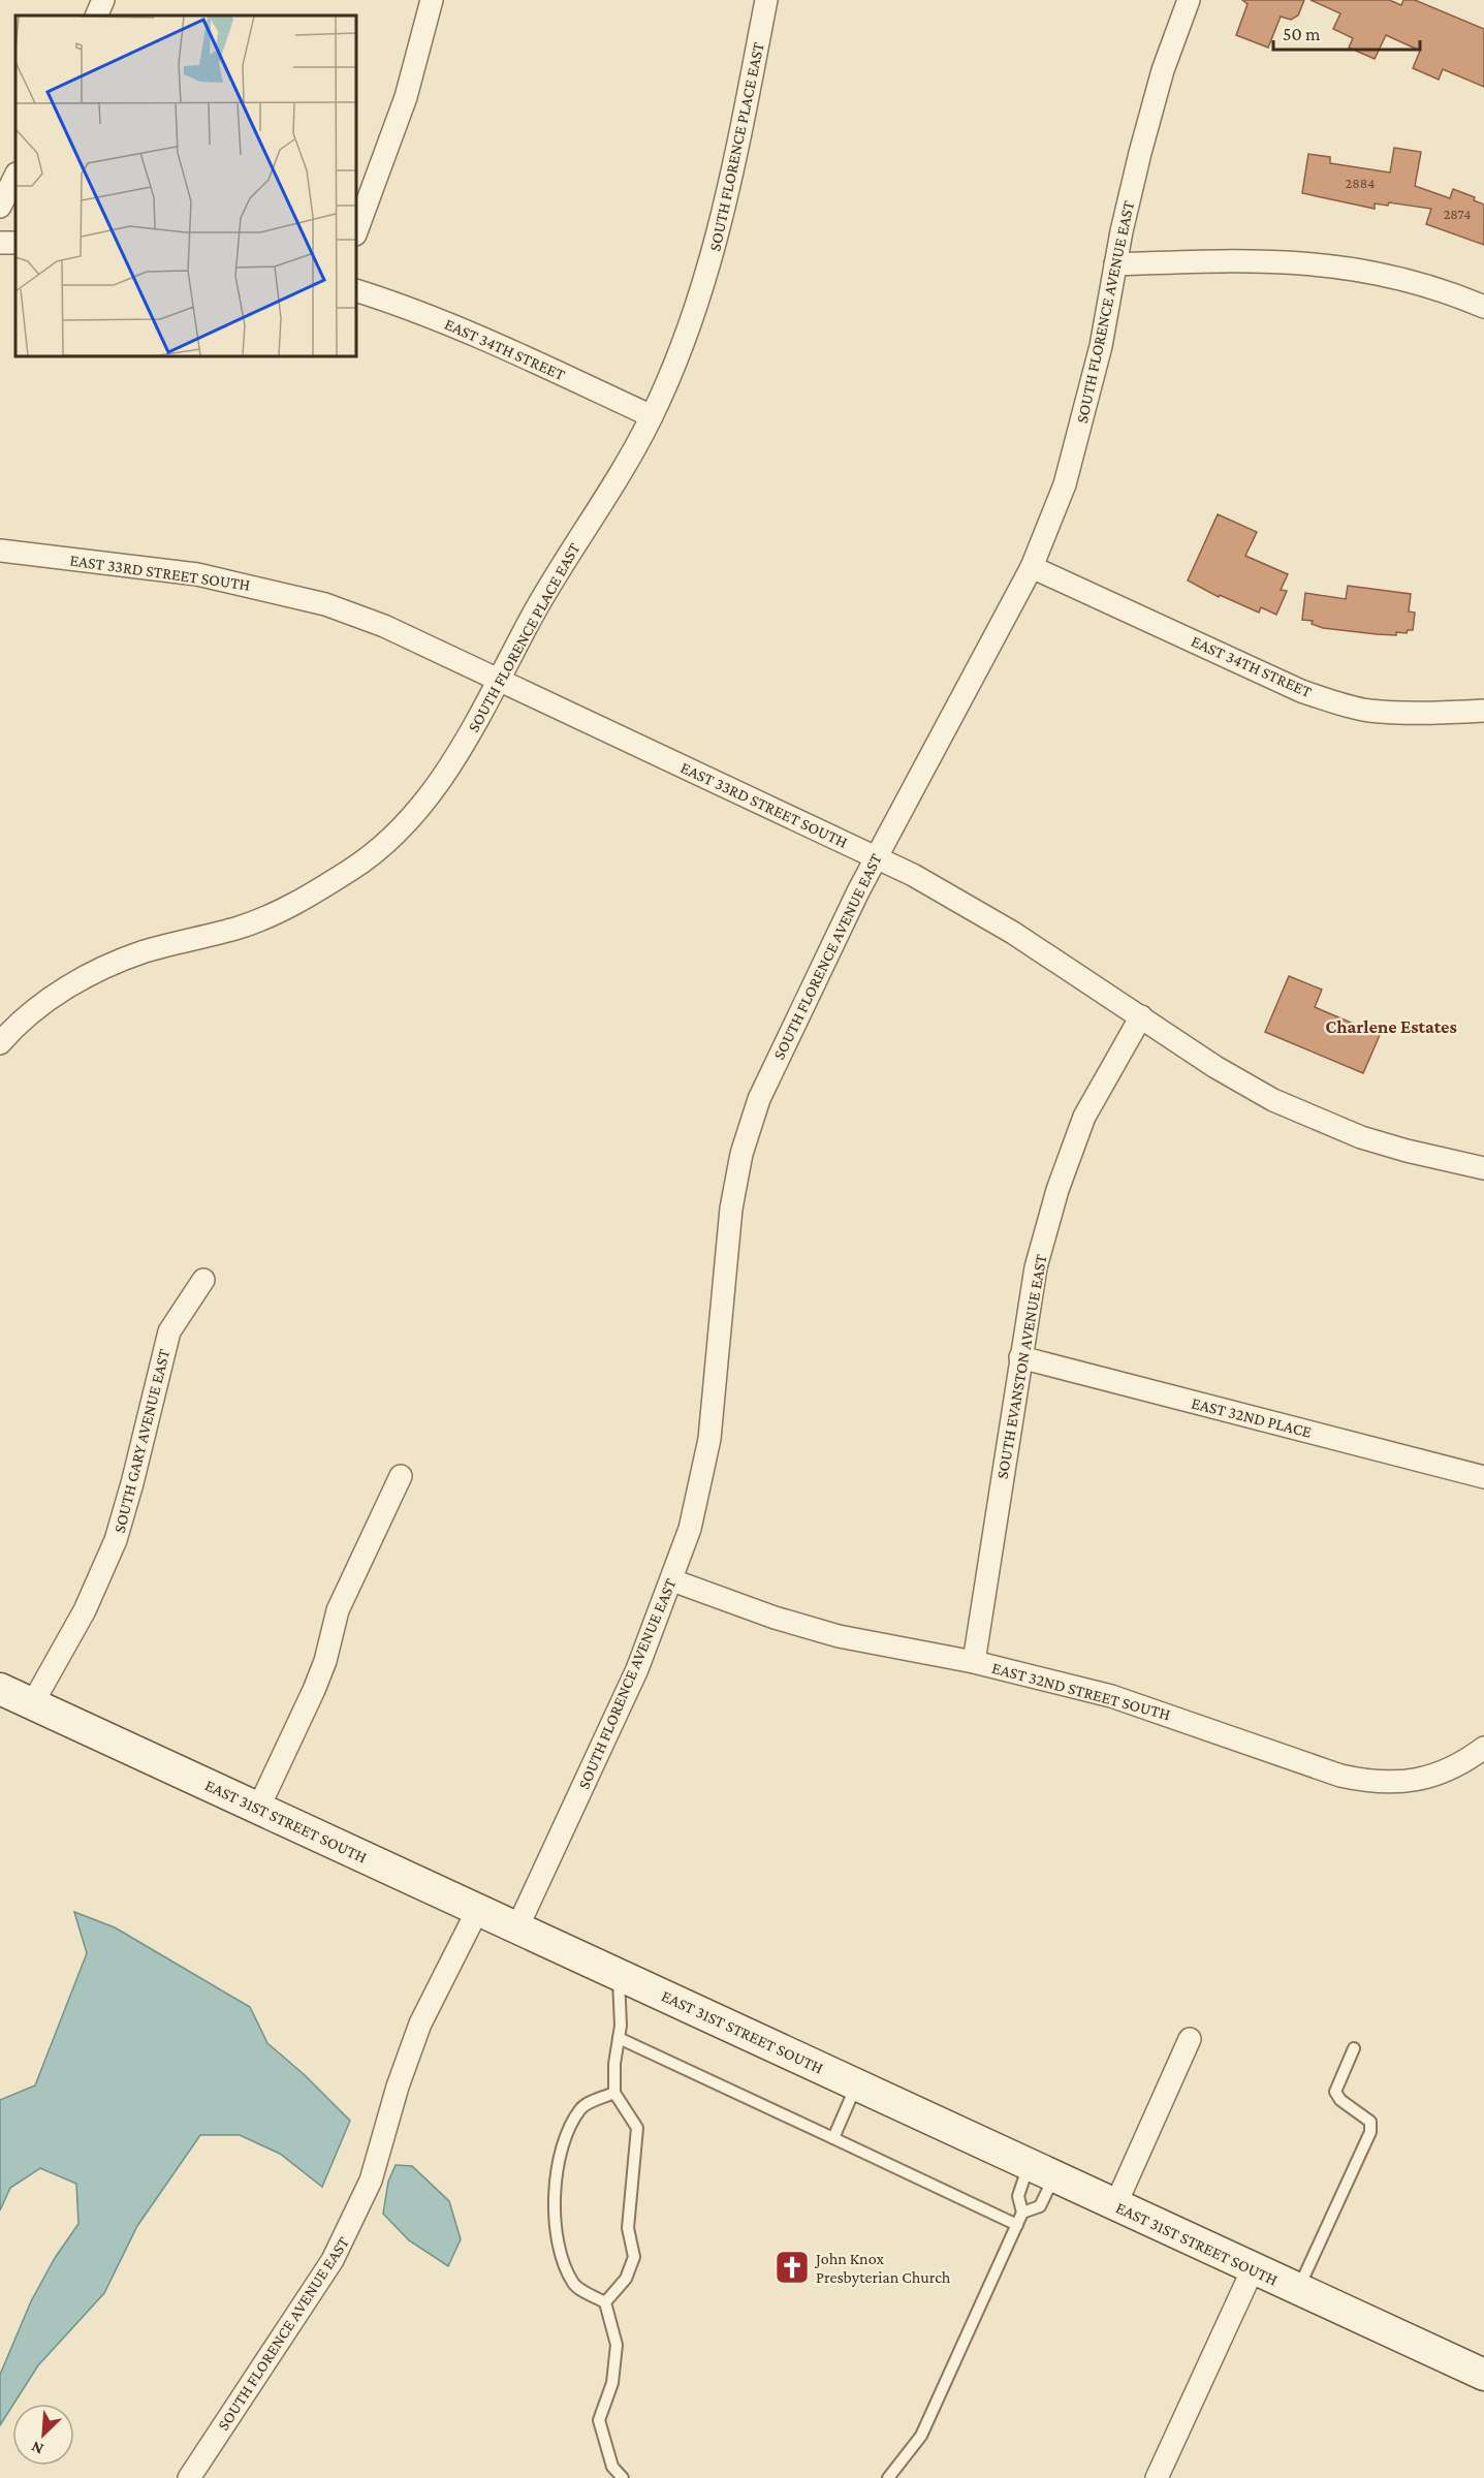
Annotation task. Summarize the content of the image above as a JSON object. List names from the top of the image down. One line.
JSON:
{"streets":{"main road":["EAST 31ST STREET SOUTH"],"street":["SOUTH FLORENCE PLACE EAST","SOUTH FLORENCE AVENUE EAST","EAST 34TH STREET","EAST 33RD STREET SOUTH","SOUTH EVANSTON AVENUE EAST","EAST 32ND PLACE","SOUTH GARY AVENUE EAST","EAST 32ND STREET SOUTH"]},"crossings":[["SOUTH FLORENCE PLACE EAST","EAST 34TH STREET"],["SOUTH FLORENCE PLACE EAST","EAST 33RD STREET SOUTH"],["SOUTH FLORENCE AVENUE EAST","EAST 34TH STREET"],["SOUTH FLORENCE AVENUE EAST","EAST 33RD STREET SOUTH"],["SOUTH FLORENCE AVENUE EAST","EAST 32ND STREET SOUTH"],["SOUTH FLORENCE AVENUE EAST","EAST 31ST STREET SOUTH"],["EAST 33RD STREET SOUTH","SOUTH EVANSTON AVENUE EAST"],["SOUTH EVANSTON AVENUE EAST","EAST 32ND PLACE"],["SOUTH EVANSTON AVENUE EAST","EAST 32ND STREET SOUTH"],["SOUTH GARY AVENUE EAST","EAST 31ST STREET SOUTH"]],"districts":["Charlene Estates"],"places":{"church":["John Knox Presbyterian Church"]},"house_numbers":["2884","2874"],"scale_bar":"50 m","north":"bottom left"}
